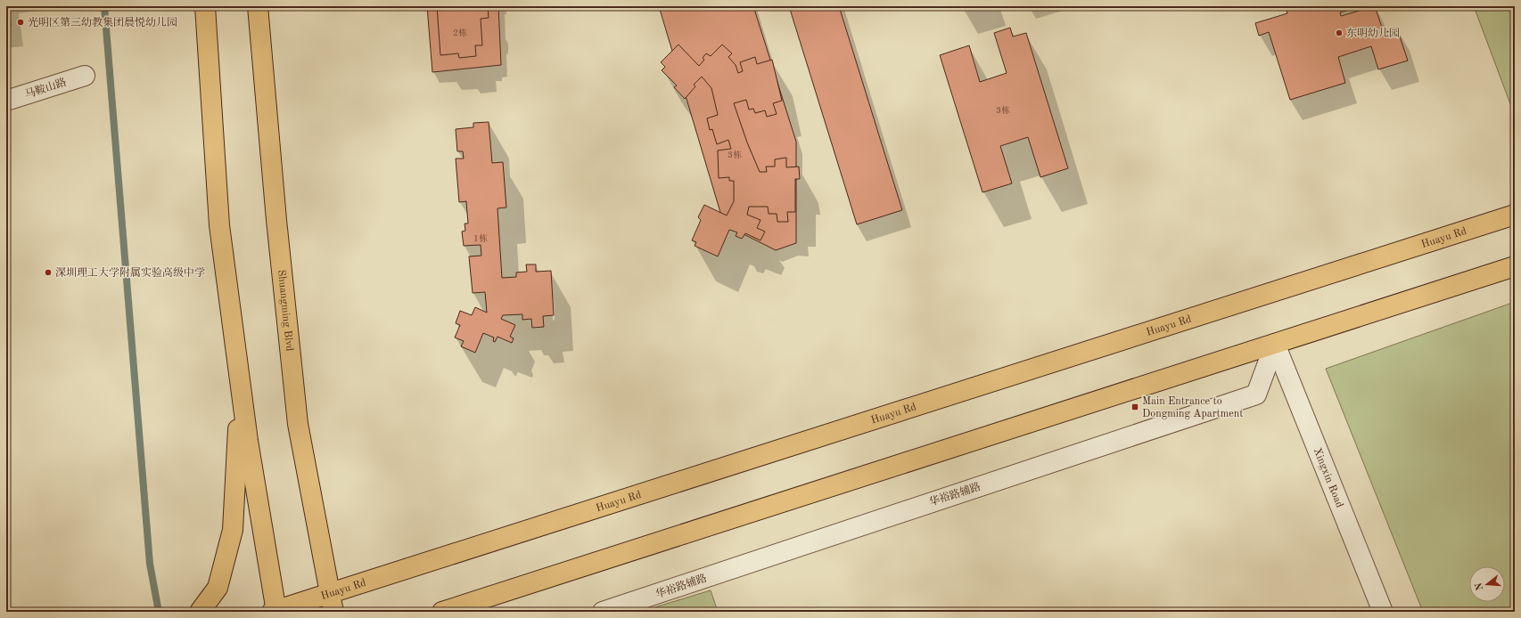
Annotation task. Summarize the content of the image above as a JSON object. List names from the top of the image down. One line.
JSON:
{"streets":{"main road":["Huayu Rd","Shuangming Blvd"],"street":["马鞍山路","Xingxin Road","华裕路辅路"]},"crossings":[["Huayu Rd","Shuangming Blvd"],["Xingxin Road","华裕路辅路"]],"places":{"other":["光明区第三幼教集团晨悦幼儿园","东明幼儿园","深圳理工大学附属实验高级中学"],"transit":["Main Entrance to Dongming Apartment"]},"house_numbers":["2栋","3栋","3栋","1栋"],"north":"left"}
